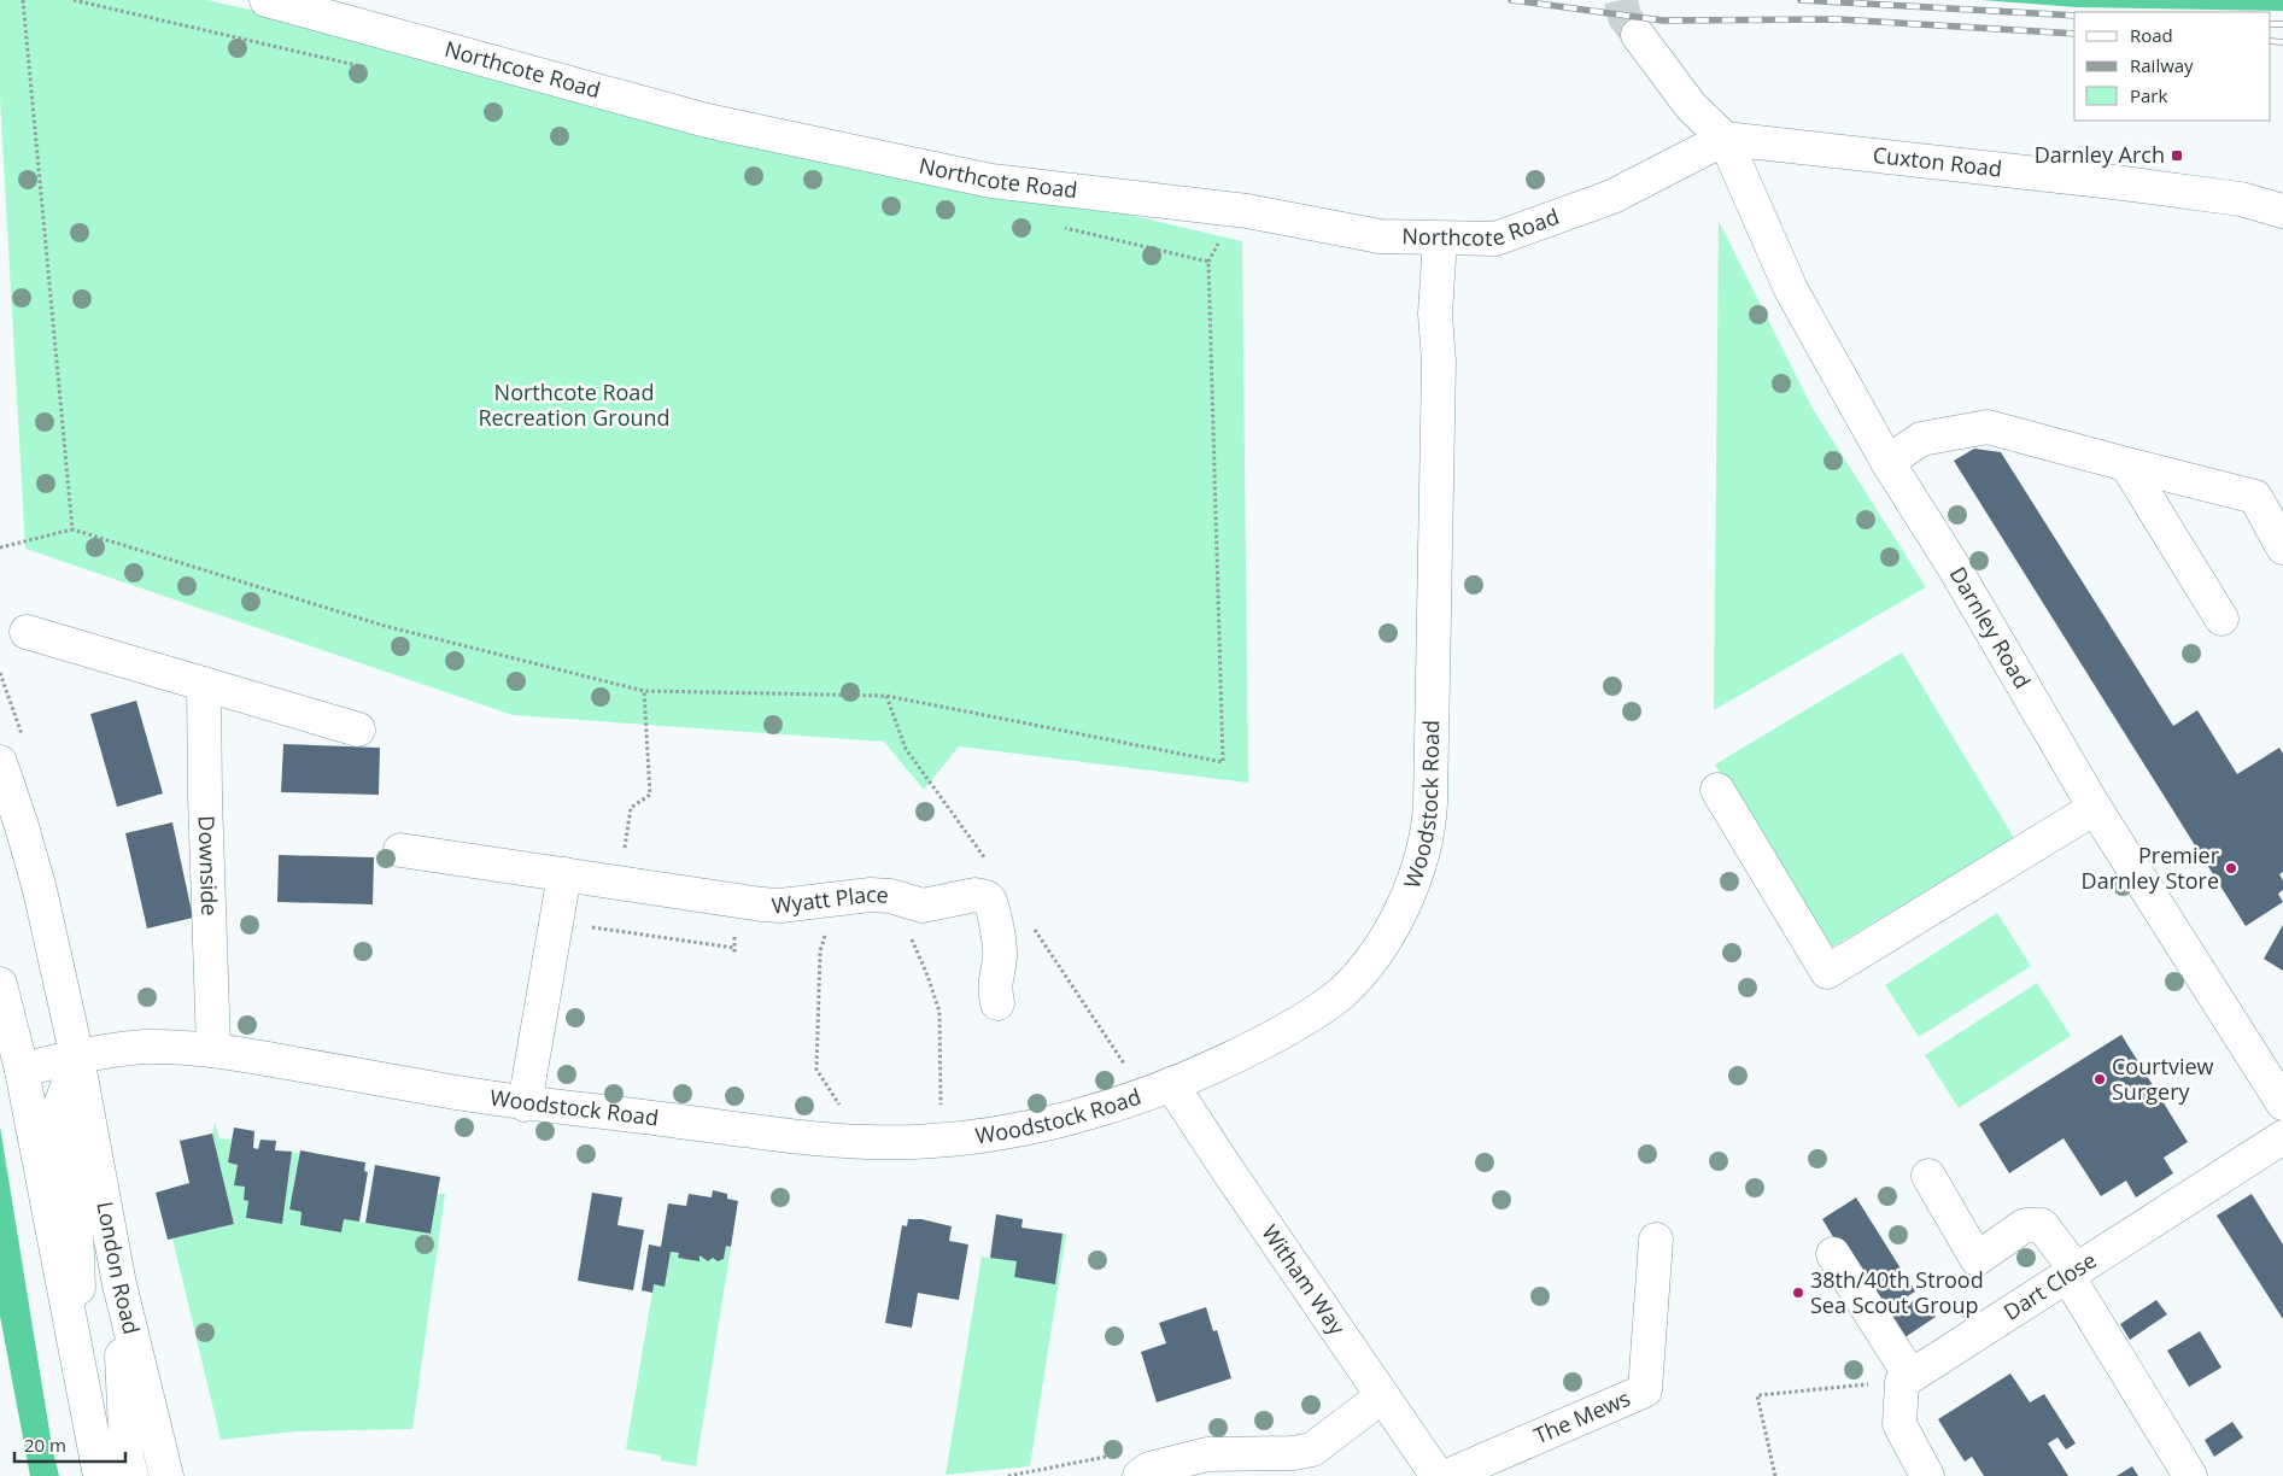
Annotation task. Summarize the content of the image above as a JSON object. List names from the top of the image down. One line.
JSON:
{"streets":{"street":["Northcote Road","Cuxton Road","Darnley Road","Woodstock Road","Downside","Wyatt Place","London Road","Witham Way","Dart Close","The Mews"]},"crossings":[["Northcote Road","Cuxton Road"],["Northcote Road","Darnley Road"],["Northcote Road","Woodstock Road"],["Cuxton Road","Darnley Road"],["Woodstock Road","Downside"],["Woodstock Road","London Road"],["Woodstock Road","Witham Way"]],"parks":["Northcote Road Recreation Ground"],"places":{"transit":["Darnley Arch"],"other":["Premier Darnley Store","Courtview Surgery","38th/40th Strood Sea Scout Group"]},"legend":["Road","Railway","Park"],"scale_bar":"20 m"}
